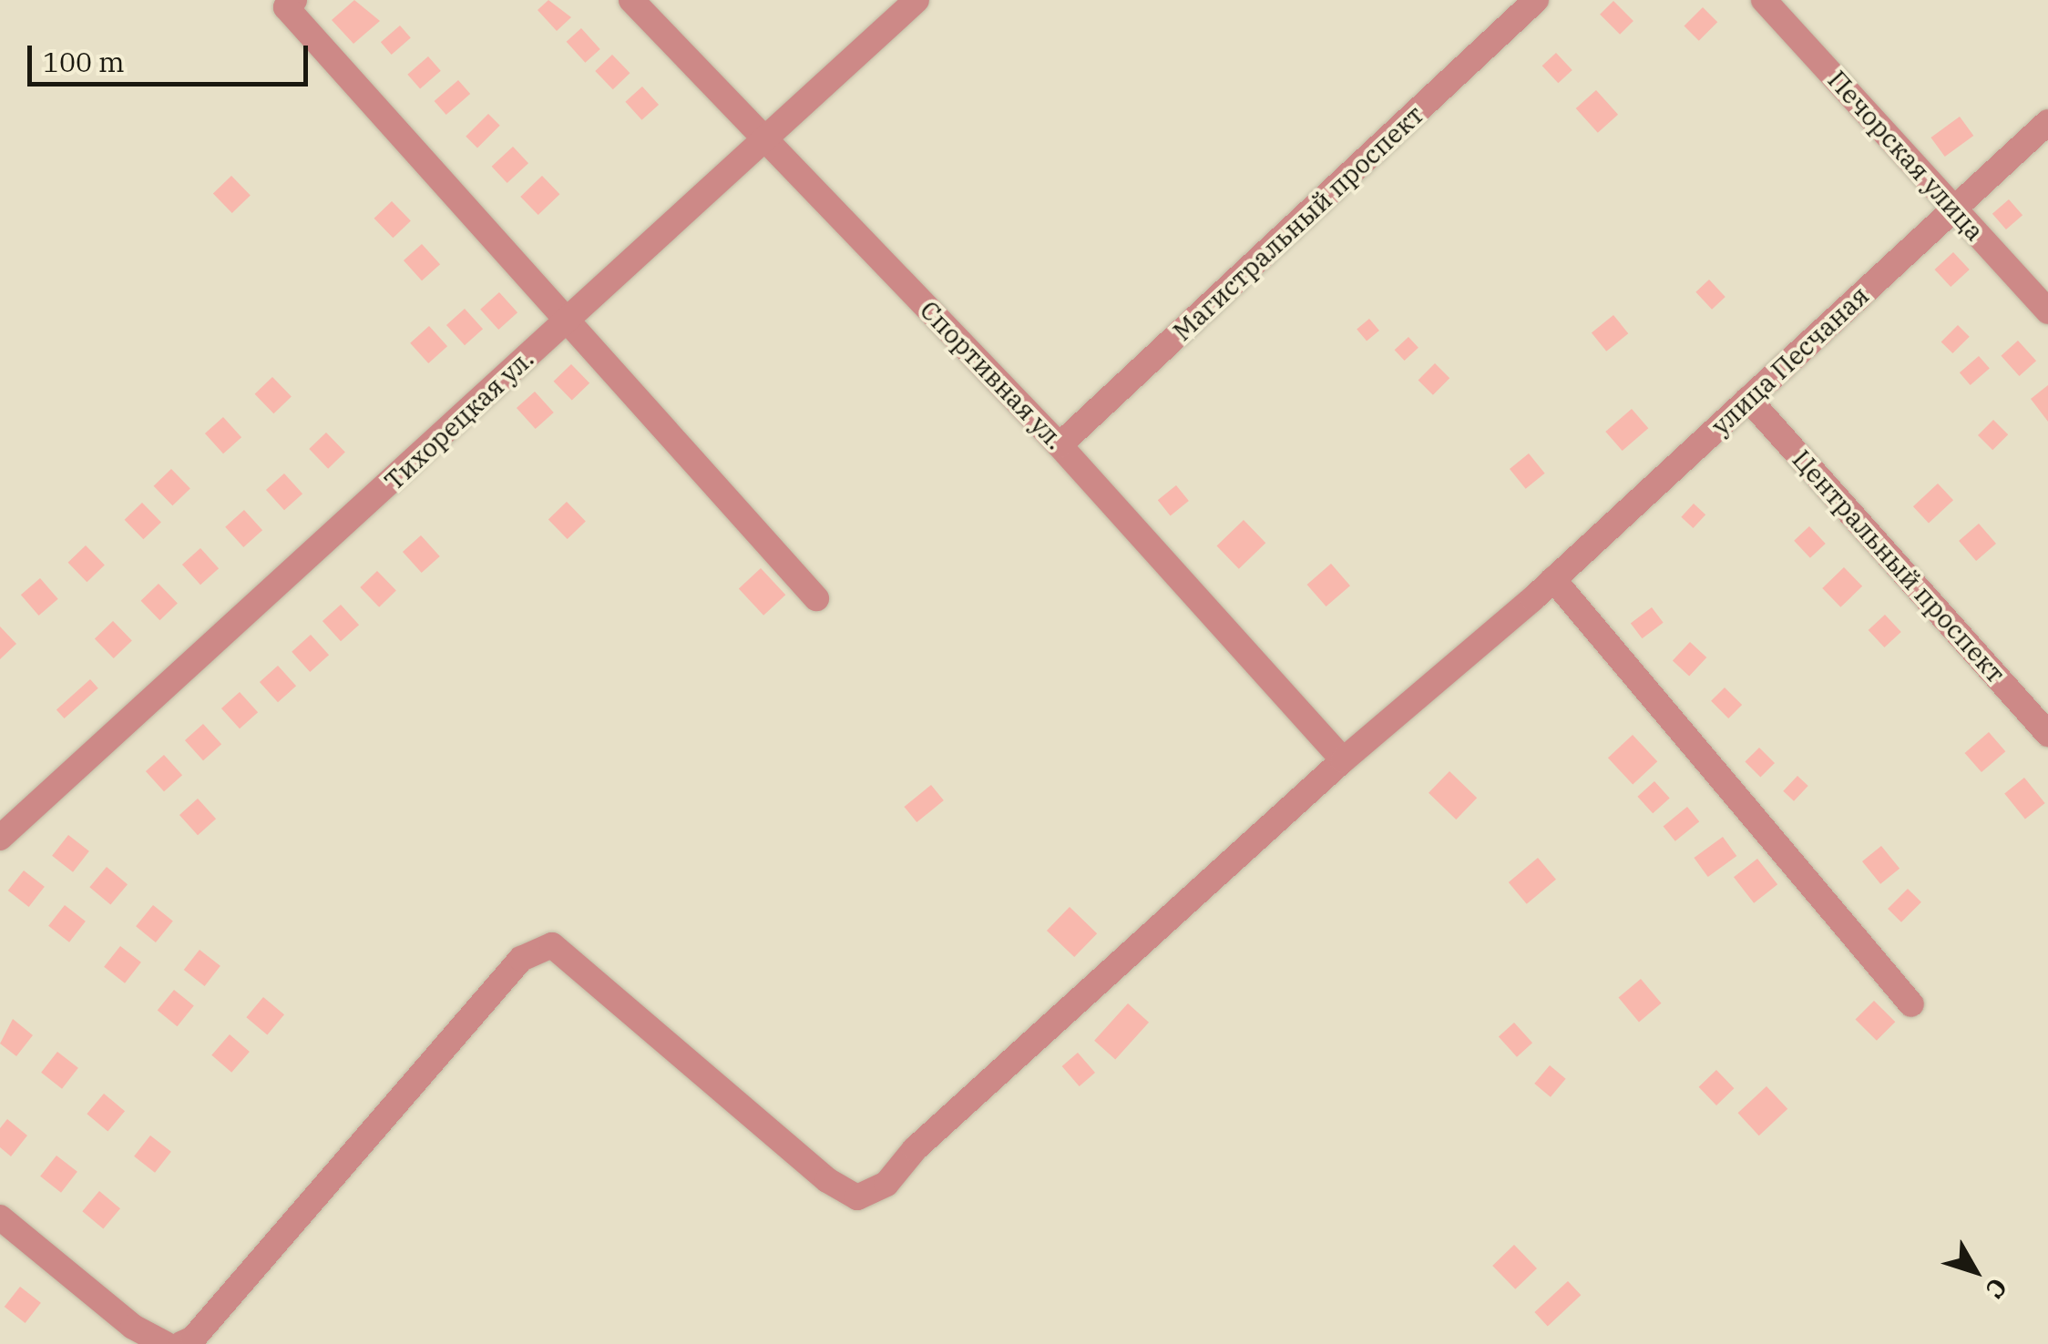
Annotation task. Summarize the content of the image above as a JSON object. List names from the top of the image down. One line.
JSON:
{"streets":{"street":["Печорская улица","Магистральный проспект","улица Песчаная","Спортивная ул.","Тихорецкая ул.","Центральный проспект"]},"crossings":[["Печорская улица","улица Песчаная"],["Магистральный проспект","Спортивная ул."],["улица Песчаная","Спортивная ул."],["улица Песчаная","Центральный проспект"],["Спортивная ул.","Тихорецкая ул."]],"scale_bar":"100 m","north":"bottom right"}
